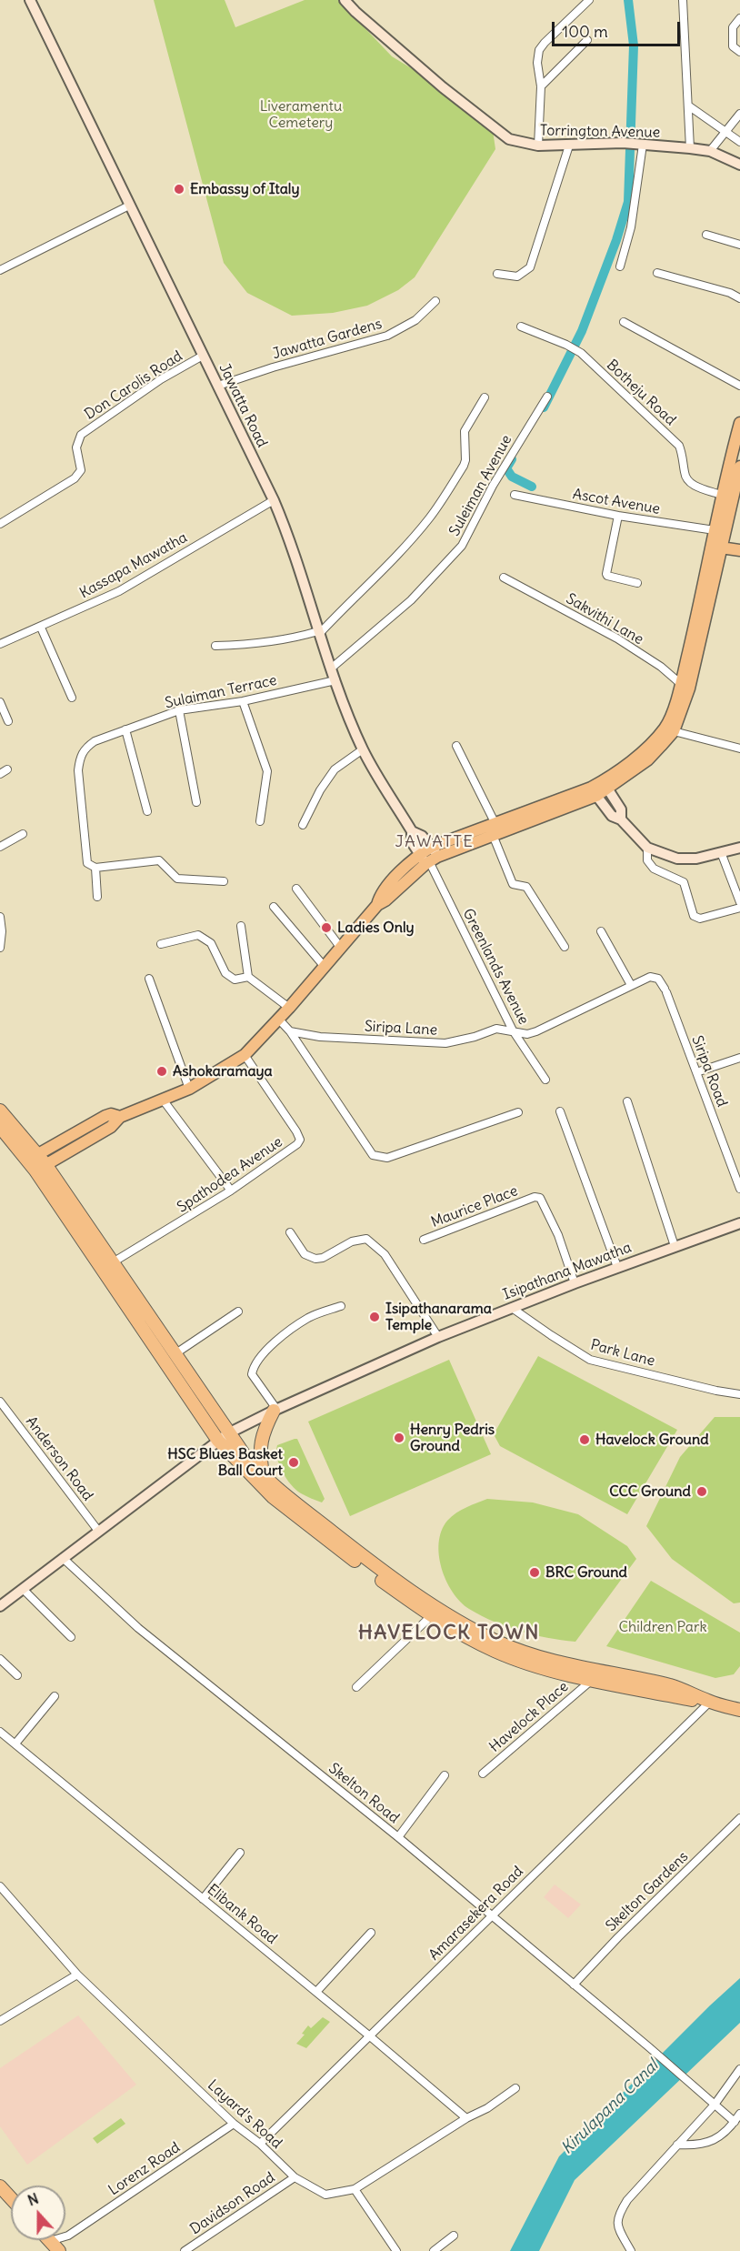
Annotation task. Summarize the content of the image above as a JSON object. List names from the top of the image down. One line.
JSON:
{"streets":{"main road":["Torrington Avenue","Jawatta Road","Isipathana Mawatha"],"street":["Jawatta Gardens","Don Carolis Road","Botheju Road","Suleiman Avenue","Ascot Avenue","Kassapa Mawatha","Sakvithi Lane","Sulaiman Terrace","Greenlands Avenue","Siripa Lane","Siripa Road","Spathodea Avenue","Maurice Place","Park Lane","Anderson Road","Havelock Place","Skelton Road","Skelton Gardens","Amarasekera Road","Elibank Road","Layard's Road","Lorenz Road","Davidson Road"]},"crossings":[["Jawatta Gardens","Jawatta Road"],["Don Carolis Road","Jawatta Road"],["Jawatta Road","Suleiman Avenue"],["Jawatta Road","Kassapa Mawatha"],["Jawatta Road","Sulaiman Terrace"],["Jawatta Road","Greenlands Avenue"],["Greenlands Avenue","Siripa Lane"],["Siripa Lane","Siripa Road"],["Maurice Place","Isipathana Mawatha"],["Isipathana Mawatha","Park Lane"],["Isipathana Mawatha","Anderson Road"],["Isipathana Mawatha","Skelton Road"],["Skelton Road","Skelton Gardens"],["Skelton Road","Amarasekera Road"],["Amarasekera Road","Elibank Road"],["Amarasekera Road","Layard's Road"],["Elibank Road","Layard's Road"],["Layard's Road","Lorenz Road"],["Layard's Road","Davidson Road"]],"districts":["JAWATTE","HAVELOCK TOWN"],"water":["Kirulapana Canal"],"parks":["Liveramentu Cemetery","Children Park"],"places":["Embassy of Italy","Ladies Only","Ashokaramaya","Isipathanarama Temple","Henry Pedris Ground","Havelock Ground","HSC Blues Basket Ball Court","CCC Ground","BRC Ground"],"scale_bar":"100 m","north":"top"}
